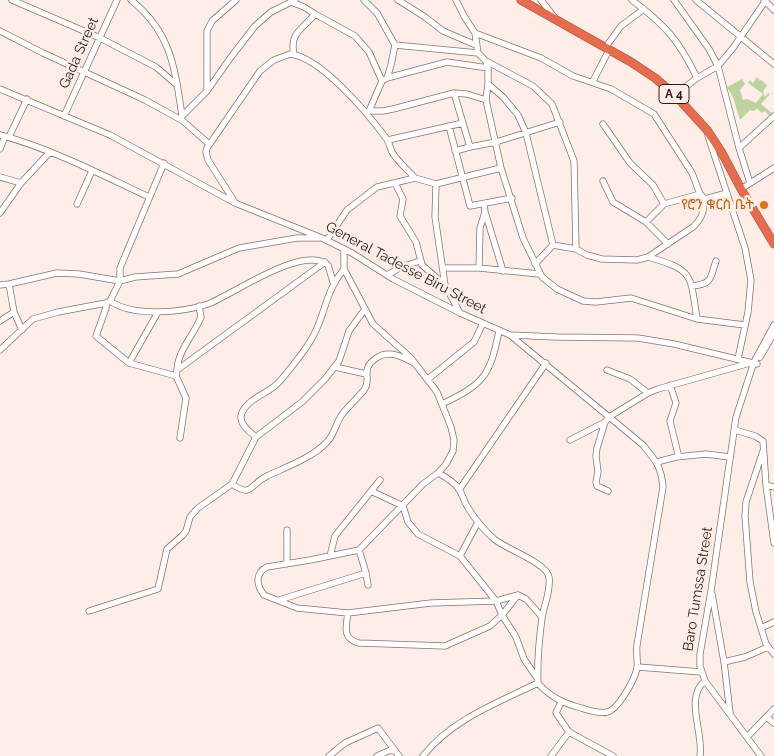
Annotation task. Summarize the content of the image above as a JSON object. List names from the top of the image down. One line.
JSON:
{"streets":{"highway":["A 4"],"street":["Gada Street","General Tadesse Biru Street","Baro Tumssa Street"]},"crossings":[["Gada Street","General Tadesse Biru Street"],["General Tadesse Biru Street","Baro Tumssa Street"]],"places":["የሮን ቁርስ ቤት"]}
